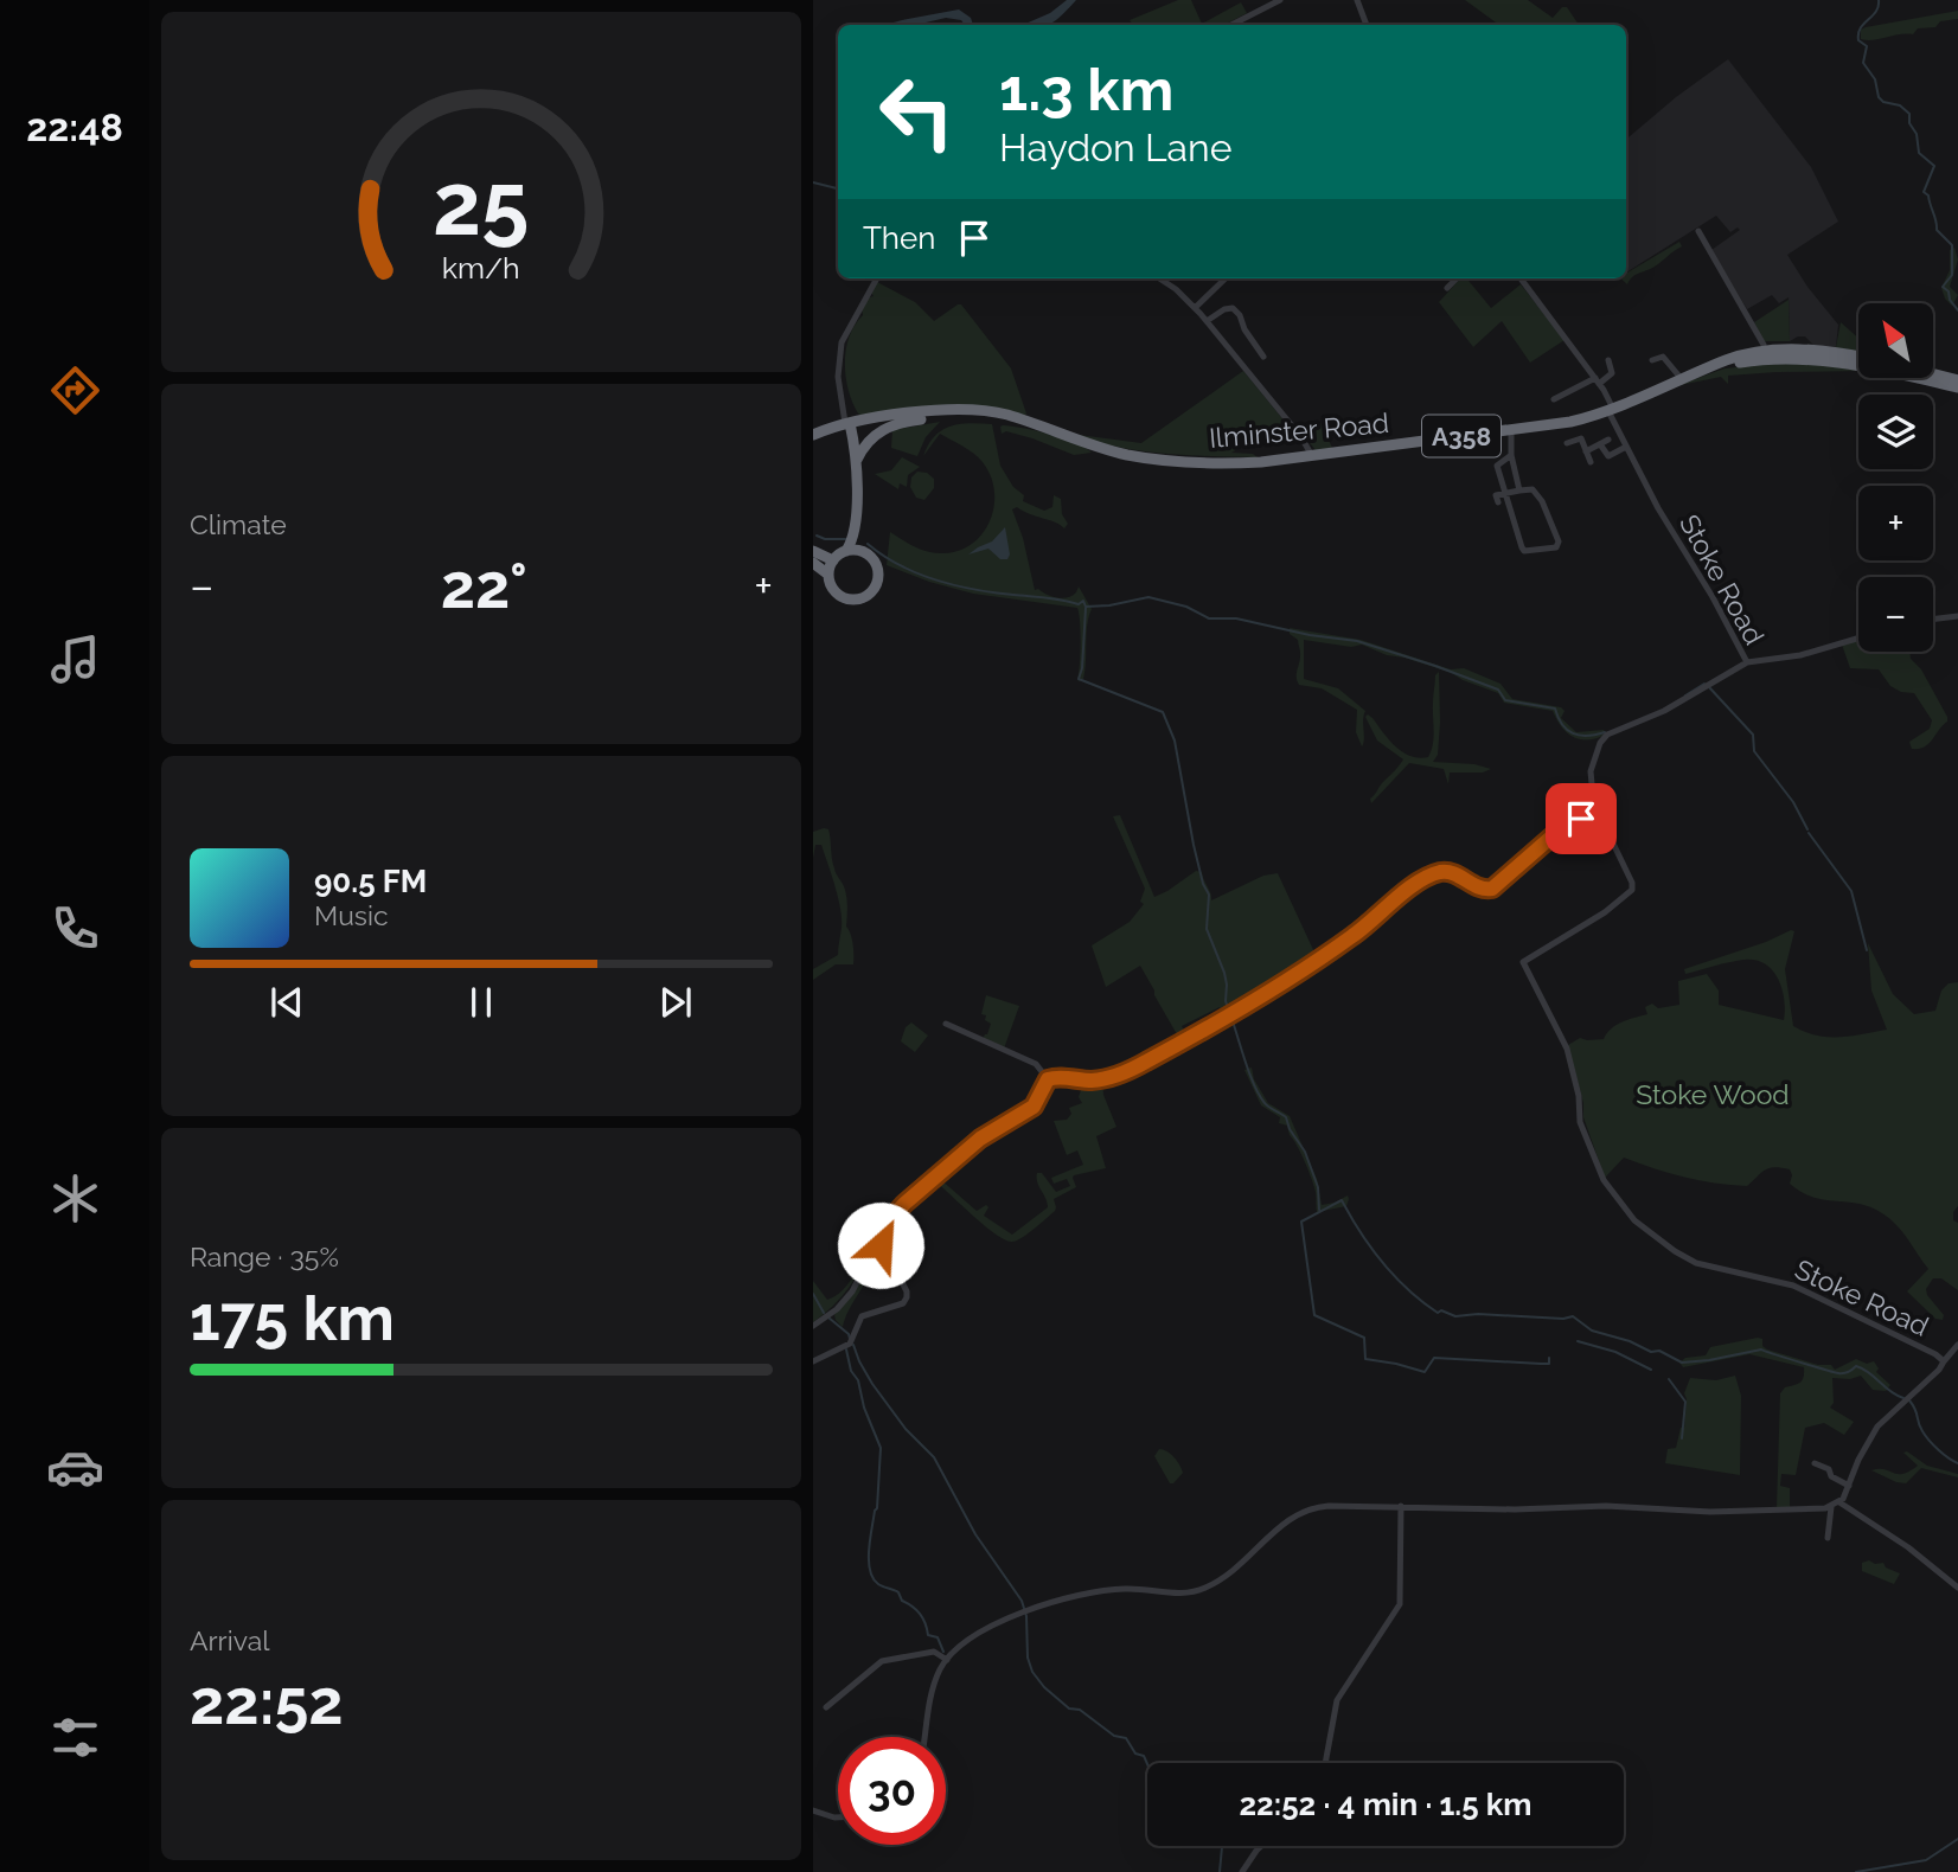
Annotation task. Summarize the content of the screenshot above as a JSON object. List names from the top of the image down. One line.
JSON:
{"streets":{"highway":["Ilminster Road","A358"],"street":["Stoke Road"]},"crossings":[["Ilminster Road","Stoke Road"]],"parks":["Stoke Wood"],"north":"top left","page":{"tabs":"22:48","turn":["1.3 km","Haydon Lane"],"then":"Then","map_buttons":["+","−"],"tile":["Climate",["Range · 35%","175 km"],["Arrival","22:52"]],"heat":["−","22°","+"],"song":["90.5 FM","Music"],"limit":"30","trip":"22:52 · 4 min · 1.5 km","gauge":["25","km/h"]}}
